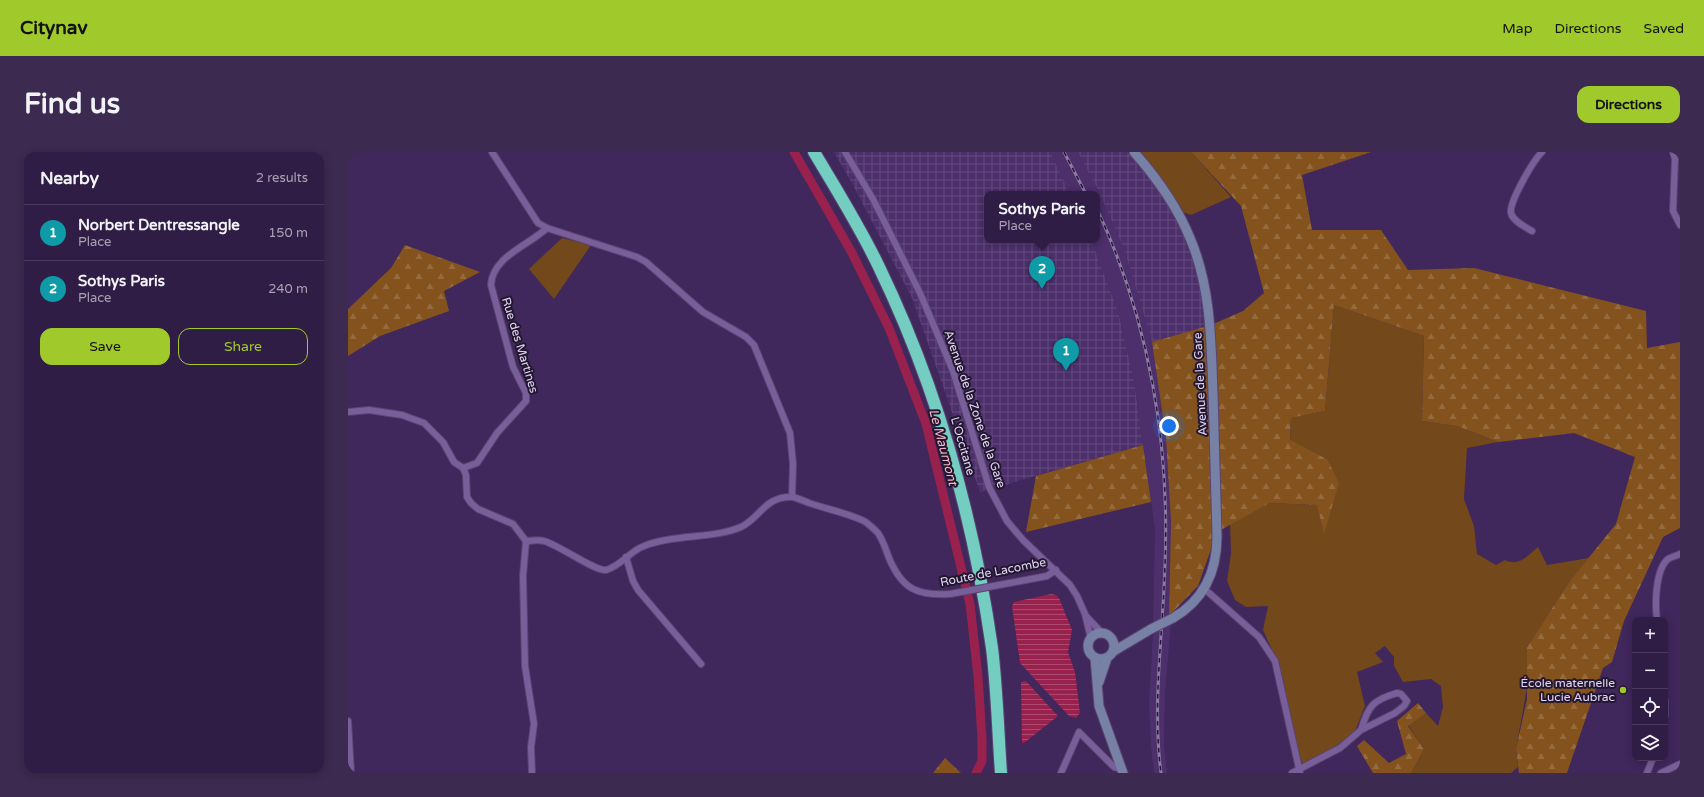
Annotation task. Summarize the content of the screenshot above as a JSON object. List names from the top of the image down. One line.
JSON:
{"streets":{"highway":["L'Occitane"],"street":["Rue des Martines","Avenue de la Gare","Avenue de la Zone de la Gare","Route de Lacombe"]},"crossings":[["Avenue de la Gare","Avenue de la Zone de la Gare"],["Avenue de la Zone de la Gare","Route de Lacombe"]],"water":["Le Maumont"],"places":["École maternelle Lucie Aubrac"],"page":{"header":"Citynav","nav":["Map","Directions","Saved"],"buttons":["Directions",["Save","Share"]],"title":"Find us","heading":["Nearby","2 results"],"popup":["Sothys Paris","Place"],"list":[{"mark":"1","name":"Norbert Dentressangle","note":"Place","value":"150 m"},{"mark":"2","name":"Sothys Paris","note":"Place","value":"240 m"}],"pins":["2","1"],"map_buttons":["+","−"]}}
